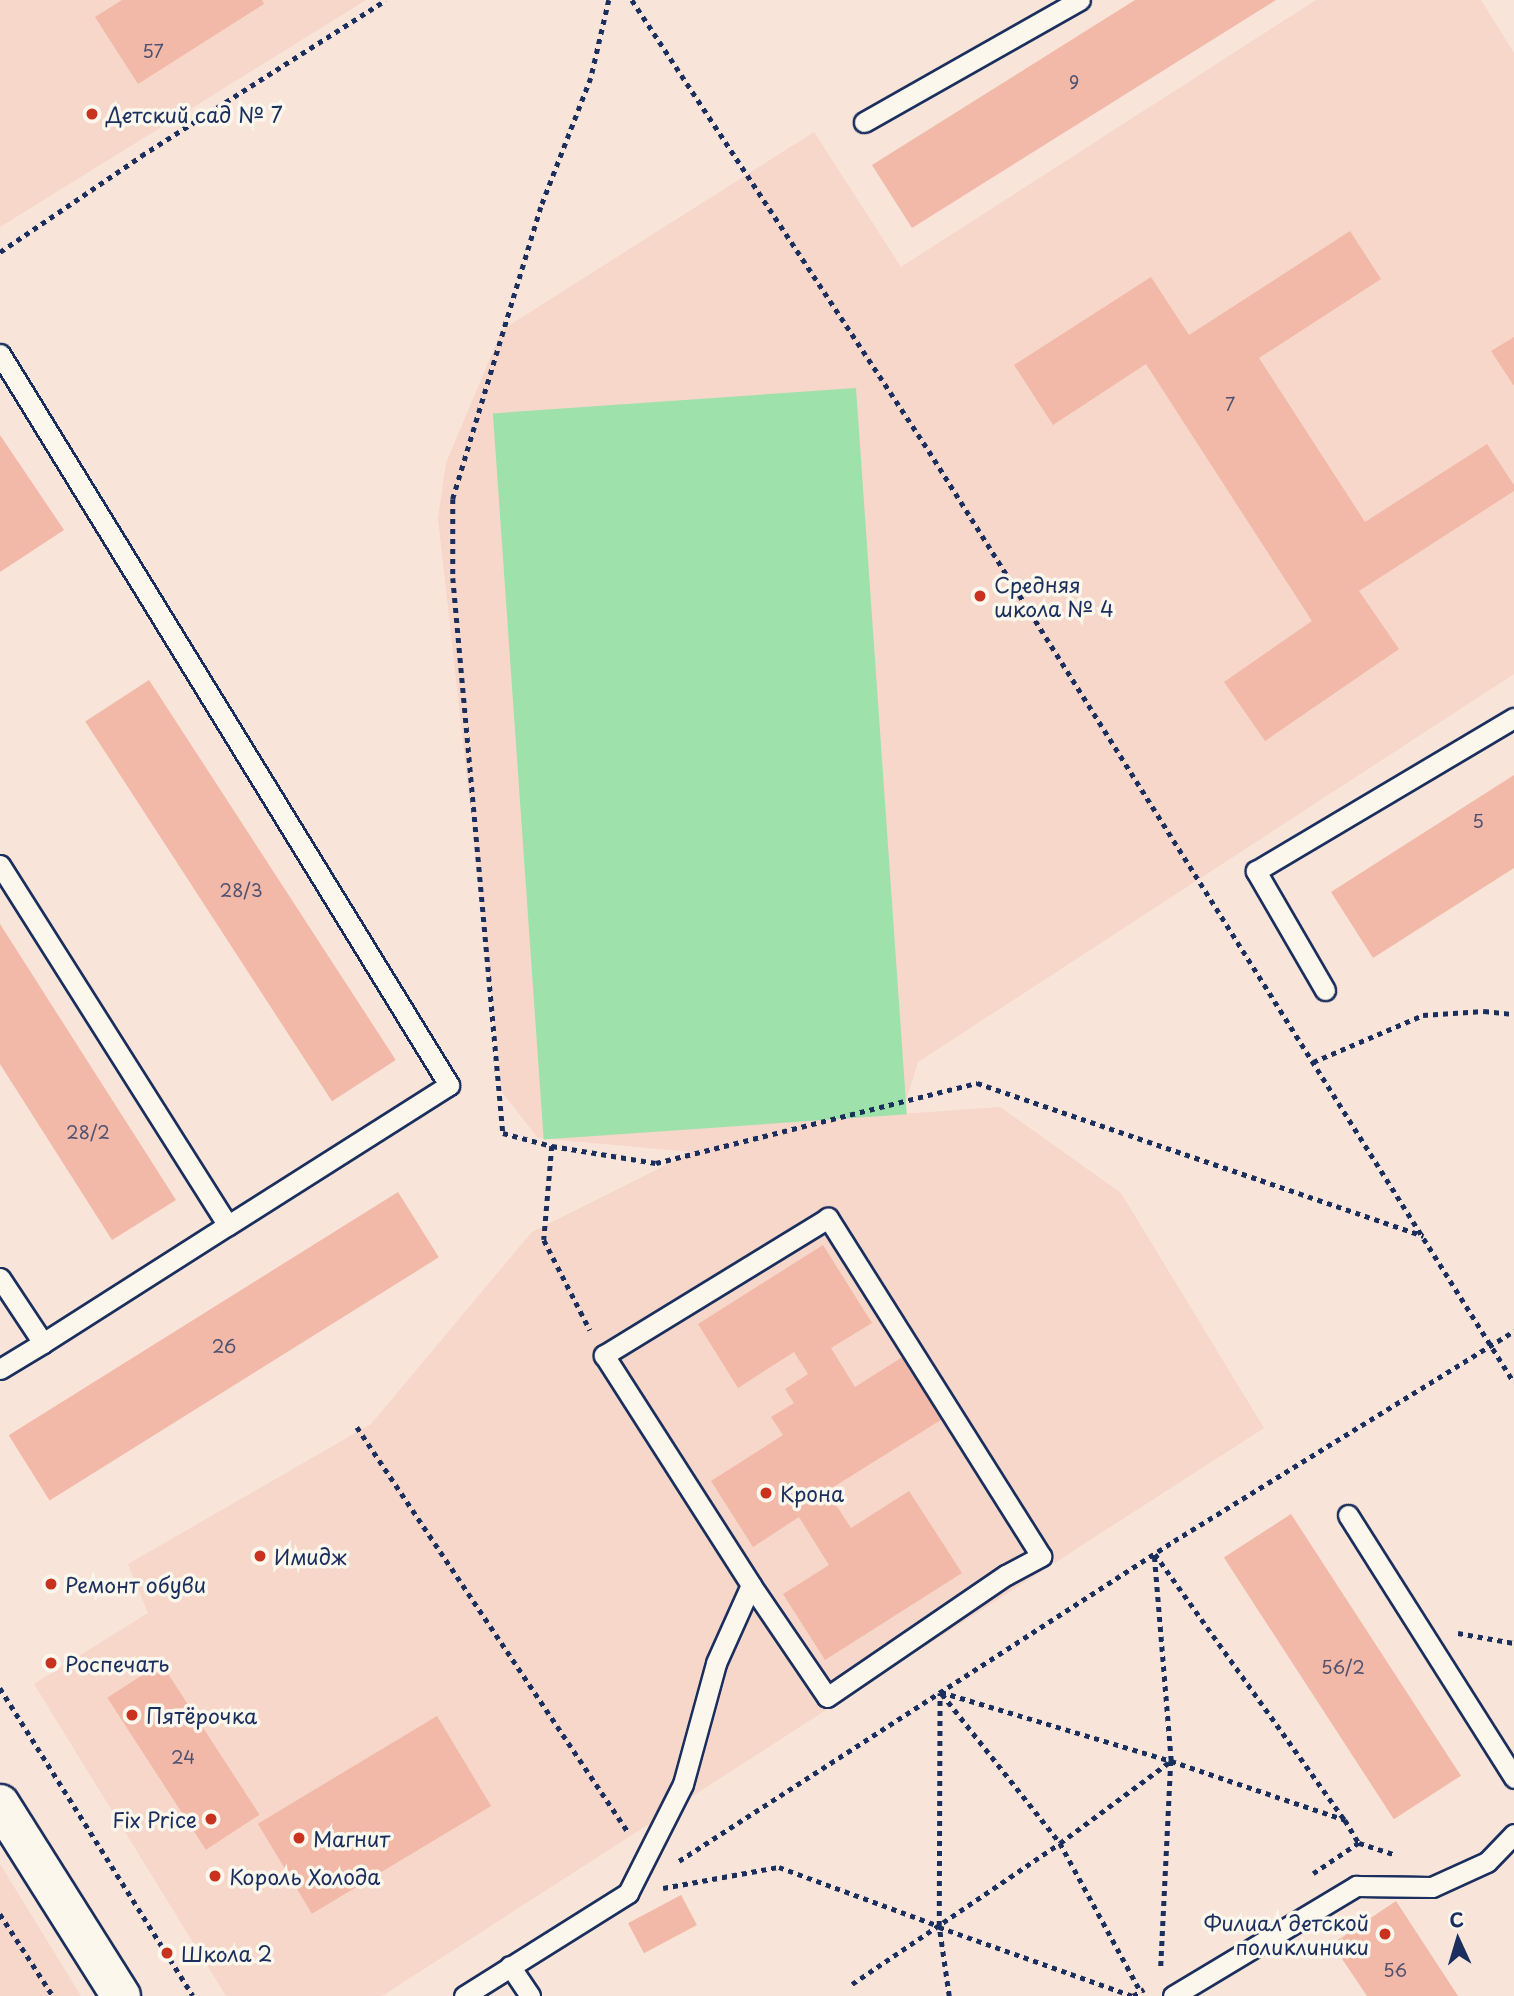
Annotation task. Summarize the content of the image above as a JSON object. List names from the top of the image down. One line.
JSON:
{"places":["Детский сад № 7","Средняя школа № 4","Крона","Имидж","Ремонт обуви","Роспечать","Пятёрочка","Fix Price","Магнит","Король Холода","Филиал детской поликлиники","Школа 2"],"house_numbers":["57","9","7","5","28/3","28/2","26","56/2","24","56"],"north":"top"}
